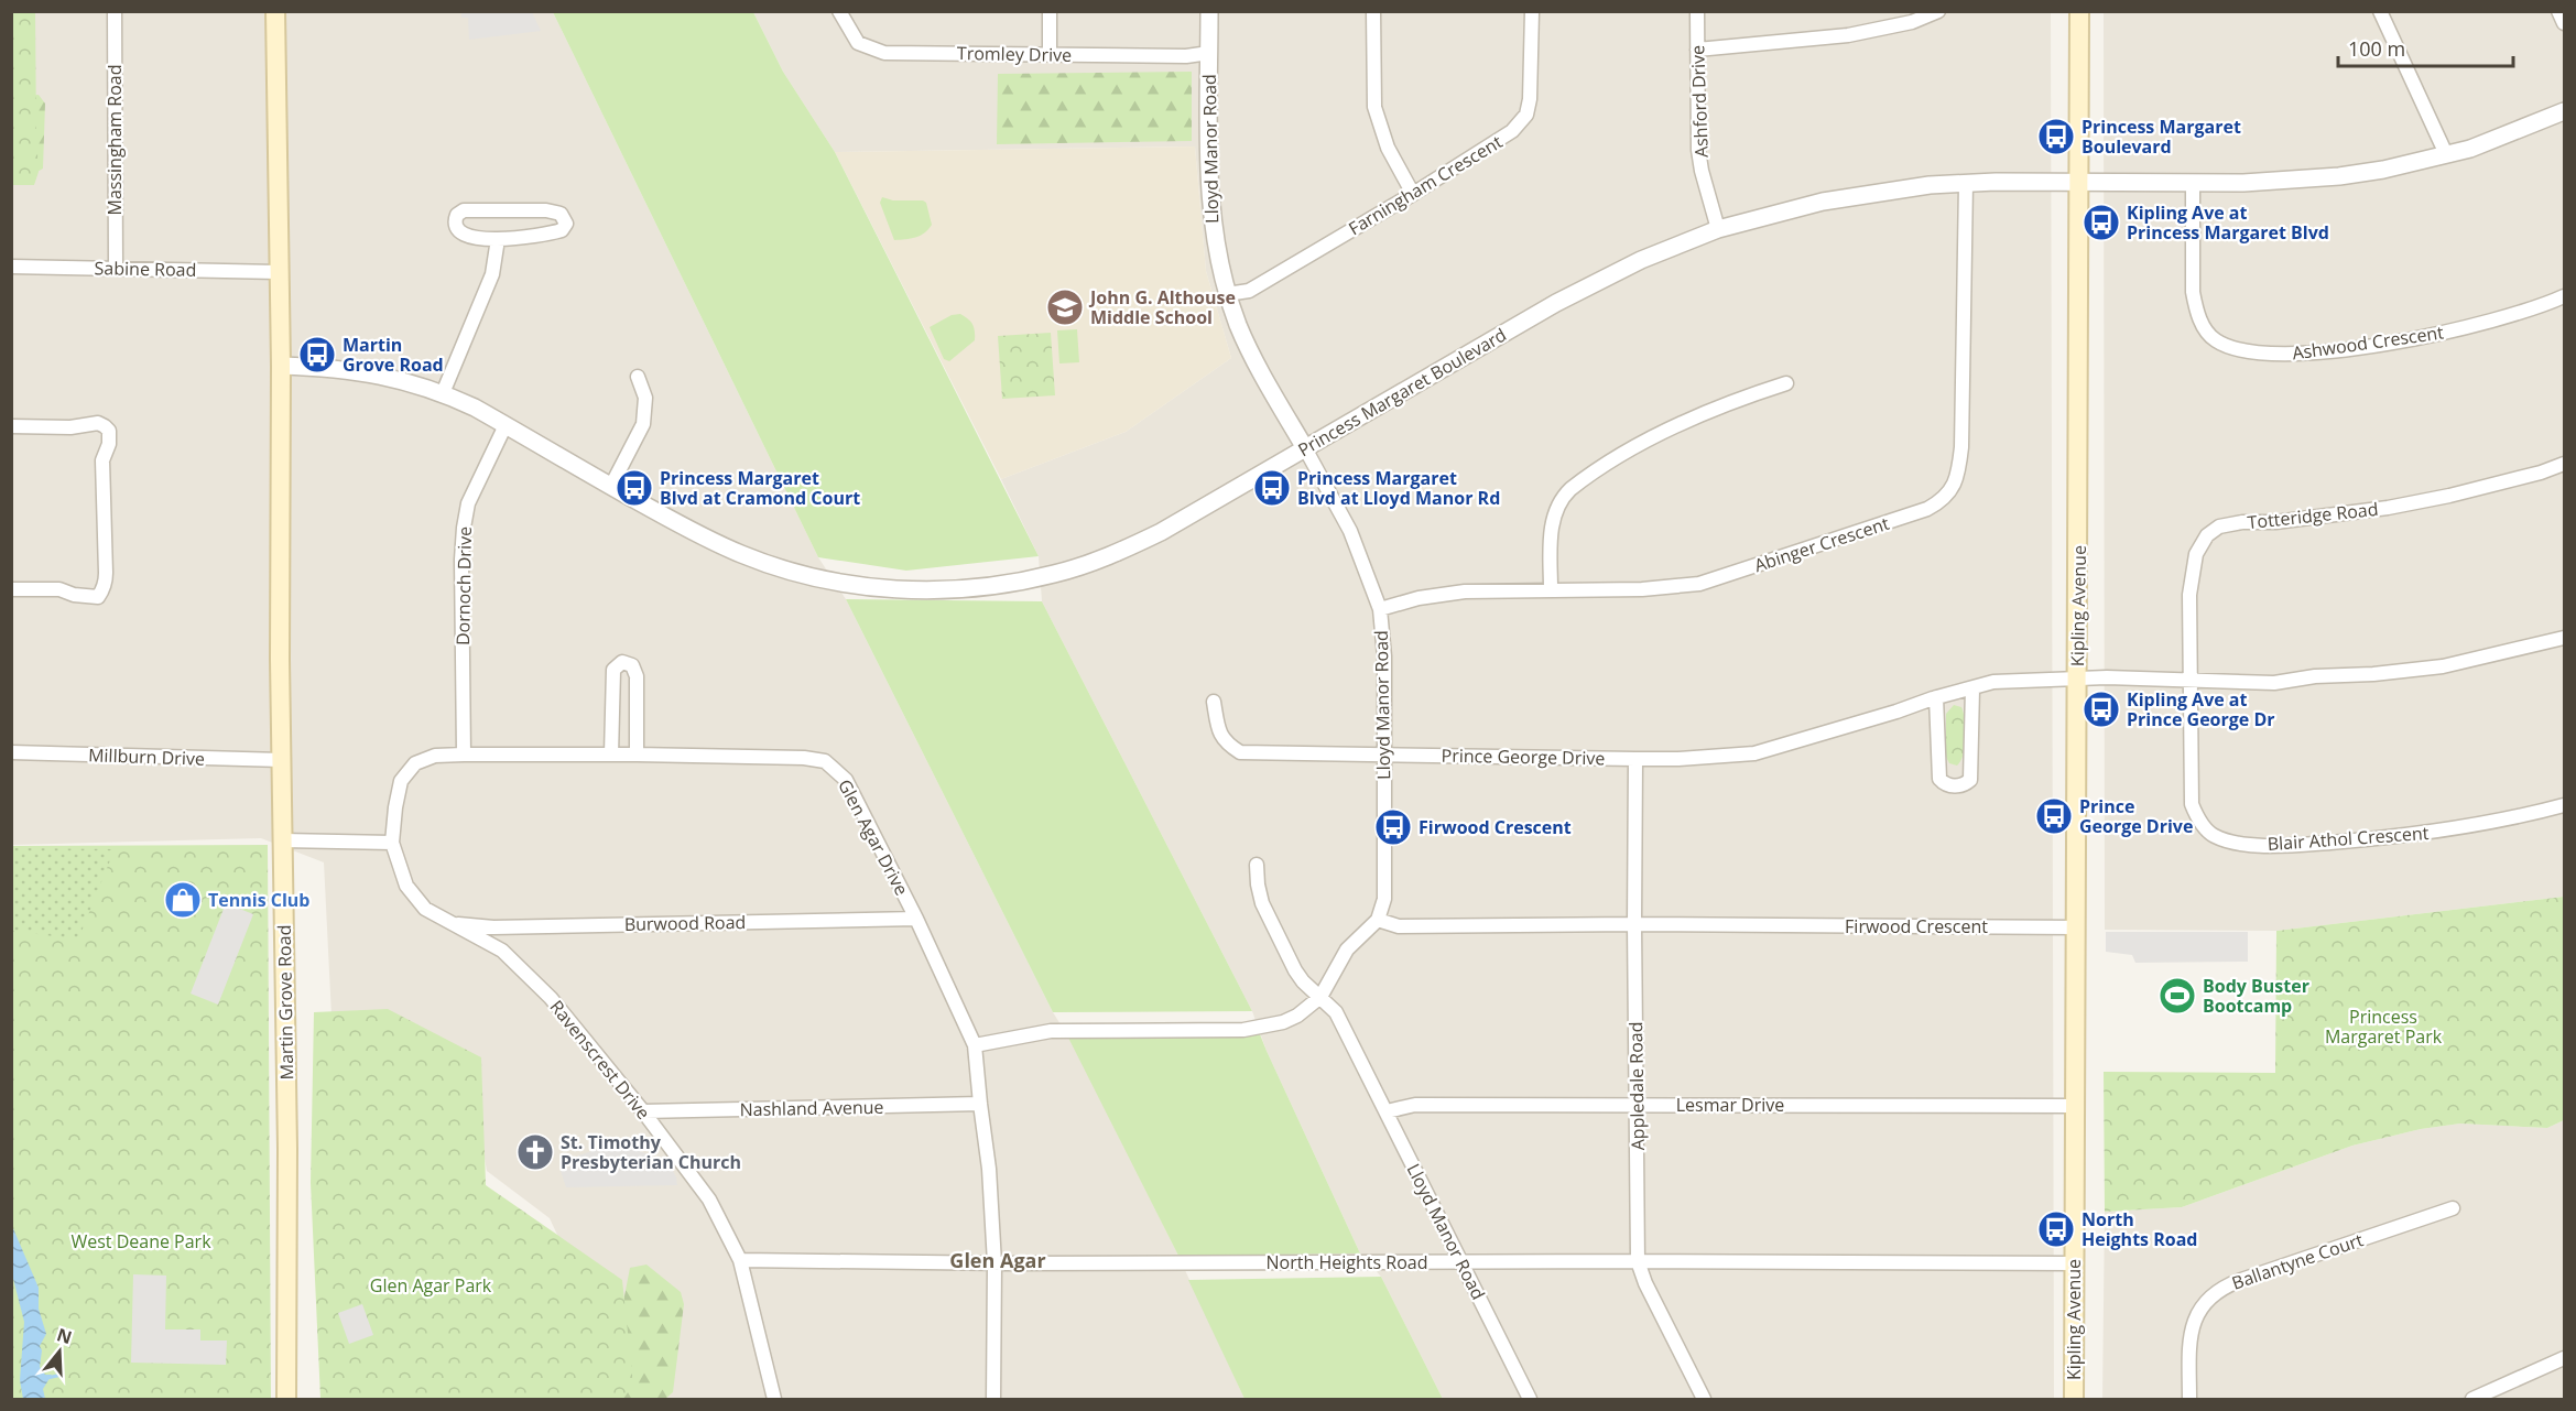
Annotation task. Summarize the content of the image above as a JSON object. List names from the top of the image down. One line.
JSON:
{"streets":{"main road":["Kipling Avenue","Martin Grove Road"],"street":["Tromley Drive","Ashford Drive","Massingham Road","Lloyd Manor Road","Farningham Crescent","Sabine Road","Ashwood Crescent","Princess Margaret Boulevard","Totteridge Road","Abinger Crescent","Dornoch Drive","Millburn Drive","Prince George Drive","Glen Agar Drive","Blair Athol Crescent","Burwood Road","Firwood Crescent","Ravenscrest Drive","Appledale Road","Lesmar Drive","Nashland Avenue","Ballantyne Court","North Heights Road"]},"crossings":[["Tromley Drive","Lloyd Manor Road"],["Ashford Drive","Princess Margaret Boulevard"],["Massingham Road","Sabine Road"],["Lloyd Manor Road","Farningham Crescent"],["Lloyd Manor Road","Princess Margaret Boulevard"],["Lloyd Manor Road","Abinger Crescent"],["Lloyd Manor Road","Prince George Drive"],["Lloyd Manor Road","Firwood Crescent"],["Lloyd Manor Road","Lesmar Drive"],["Lloyd Manor Road","North Heights Road"],["Sabine Road","Martin Grove Road"],["Ashwood Crescent","Princess Margaret Boulevard"],["Princess Margaret Boulevard","Abinger Crescent"],["Princess Margaret Boulevard","Dornoch Drive"],["Princess Margaret Boulevard","Kipling Avenue"],["Princess Margaret Boulevard","Martin Grove Road"],["Totteridge Road","Prince George Drive"],["Totteridge Road","Blair Athol Crescent"],["Dornoch Drive","Glen Agar Drive"],["Kipling Avenue","Prince George Drive"],["Kipling Avenue","Firwood Crescent"],["Kipling Avenue","Lesmar Drive"],["Kipling Avenue","North Heights Road"],["Millburn Drive","Martin Grove Road"],["Prince George Drive","Blair Athol Crescent"],["Prince George Drive","Appledale Road"],["Glen Agar Drive","Burwood Road"],["Glen Agar Drive","Ravenscrest Drive"],["Glen Agar Drive","Nashland Avenue"],["Glen Agar Drive","North Heights Road"],["Burwood Road","Ravenscrest Drive"],["Firwood Crescent","Appledale Road"],["Ravenscrest Drive","Nashland Avenue"],["Ravenscrest Drive","North Heights Road"],["Appledale Road","Lesmar Drive"],["Appledale Road","North Heights Road"]],"districts":["Glen Agar"],"parks":["Princess Margaret Park","West Deane Park","Glen Agar Park"],"places":{"bus stop":["Princess Margaret Boulevard","Kipling Ave at Princess Margaret Blvd","Martin Grove Road","Princess Margaret Blvd at Cramond Court","Princess Margaret Blvd at Lloyd Manor Rd","Kipling Ave at Prince George Dr","Prince George Drive","Firwood Crescent","North Heights Road"],"school or university":["John G. Althouse Middle School"],"shop":["Tennis Club"],"sports":["Body Buster Bootcamp"],"church":["St. Timothy Presbyterian Church"]},"scale_bar":"100 m","north":"top"}
